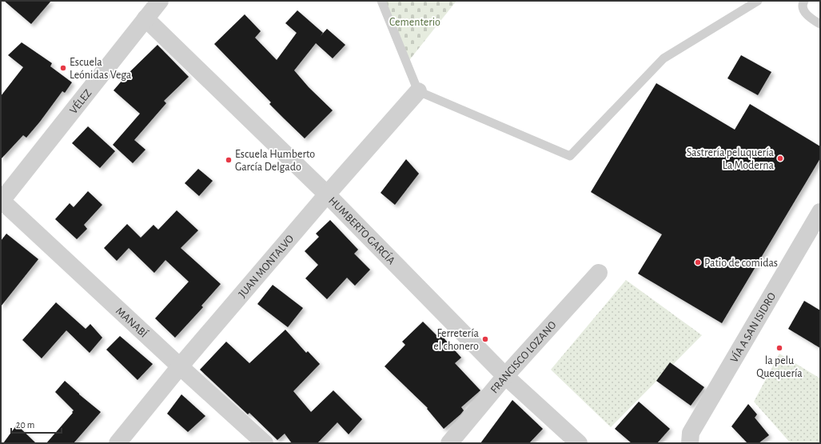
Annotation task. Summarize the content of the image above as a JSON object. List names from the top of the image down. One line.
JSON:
{"streets":{"street":["VÉLEZ","HUMBERTO GARCÍA","JUAN MONTALVO","MANABÍ","VÍA A SAN ISIDRO","FRANCISCO LOZANO"]},"crossings":[["VÉLEZ","HUMBERTO GARCÍA"],["VÉLEZ","MANABÍ"],["HUMBERTO GARCÍA","JUAN MONTALVO"],["HUMBERTO GARCÍA","FRANCISCO LOZANO"],["JUAN MONTALVO","MANABÍ"]],"parks":["Cementerio"],"places":["Escuela Leónidas Vega","Sastrería peluquería La Moderna","Escuela Humberto García Delgado","Patio de comidas","Ferretería el chonero","la pelu Quequería"],"scale_bar":"20 m"}
